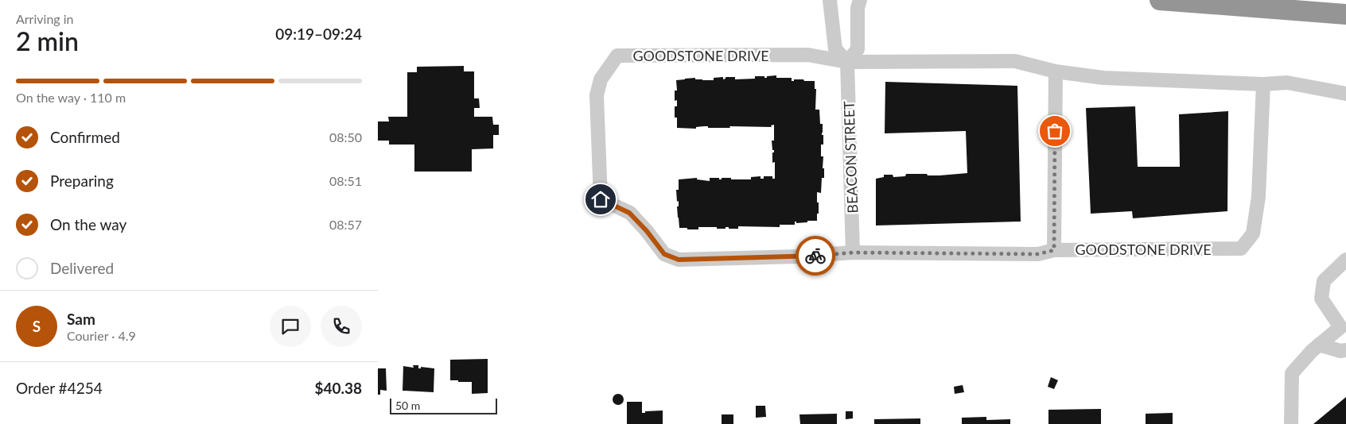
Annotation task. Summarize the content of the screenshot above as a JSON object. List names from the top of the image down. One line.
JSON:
{"streets":{"street":["GOODSTONE DRIVE","BEACON STREET"]},"crossings":[["GOODSTONE DRIVE","BEACON STREET"]],"scale_bar":"50 m","page":{"heading":["2 min","Arriving in","09:19–09:24"],"panel":["Sam","Courier · 4.9","Order #4254","$40.38"],"bar":"On the way · 110 m","list":[["Confirmed","08:50"],["Preparing","08:51"],["On the way","08:57"],"Delivered"],"round":"S","scale":"50 m"}}
